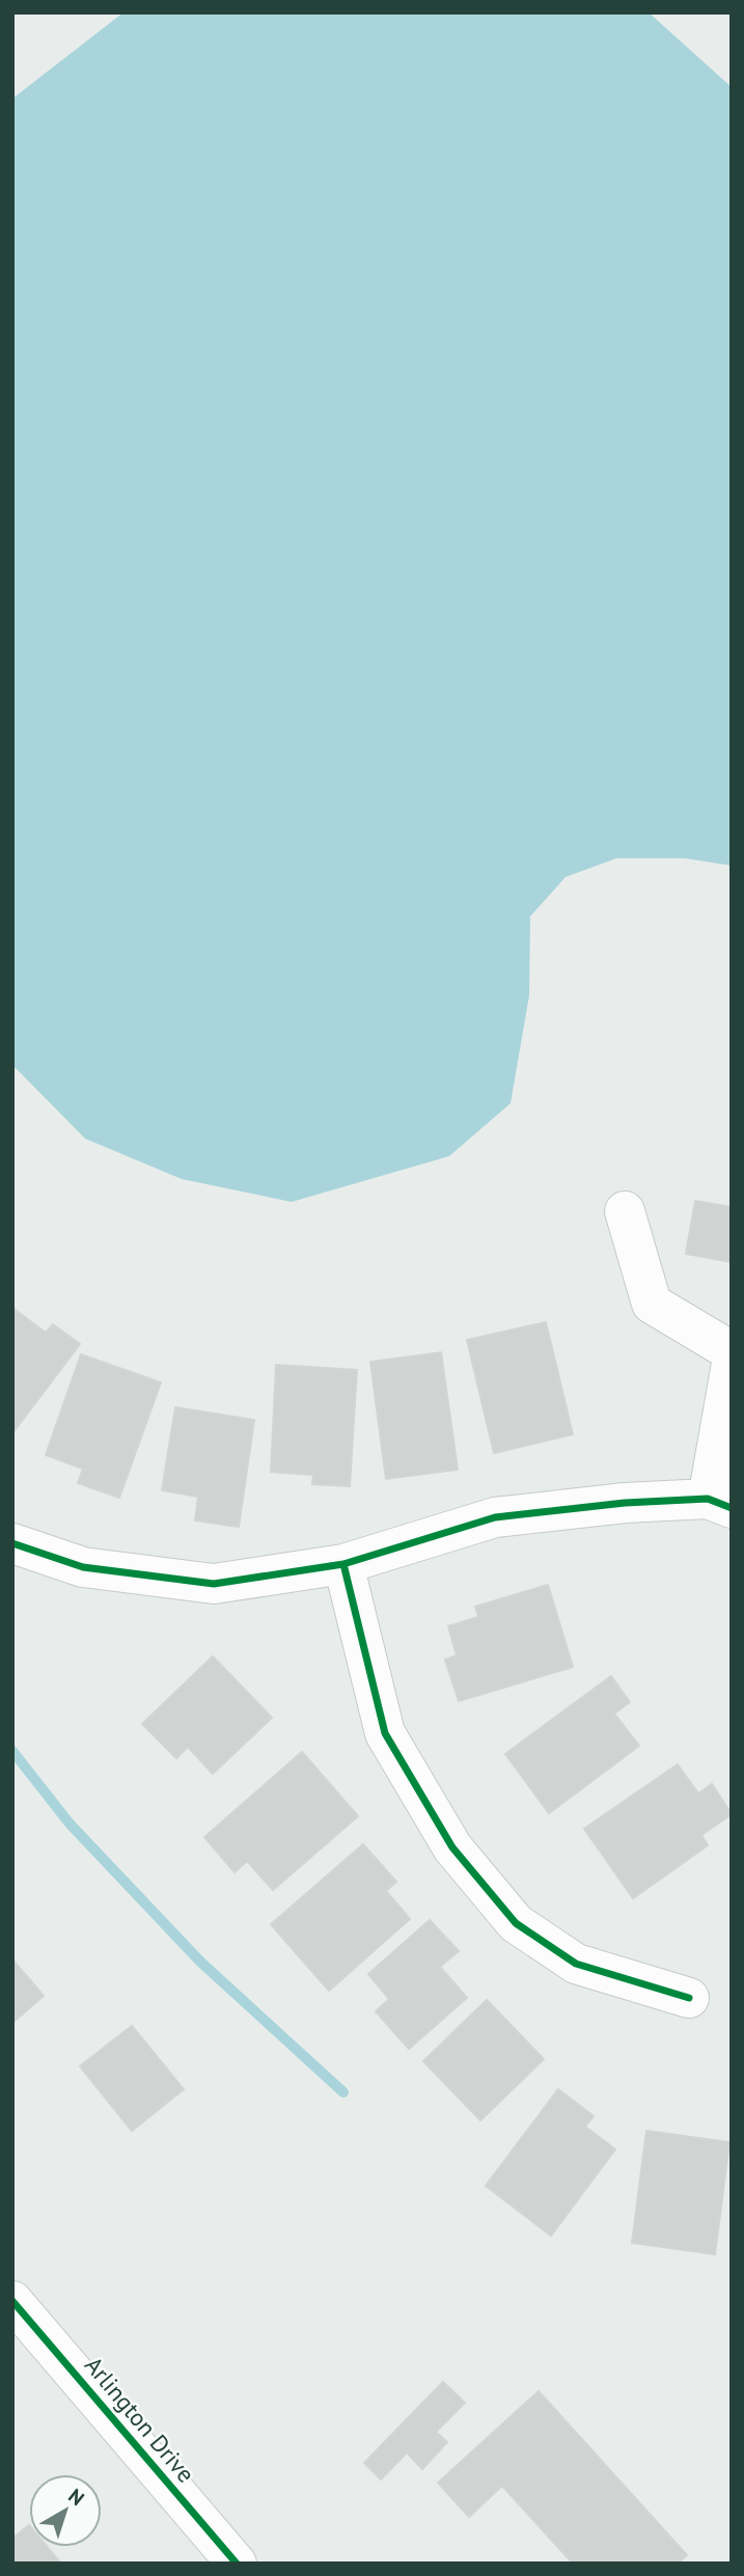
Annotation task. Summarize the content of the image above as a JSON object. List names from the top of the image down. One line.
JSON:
{"streets":{"street":["Arlington Drive"]},"north":"top right"}
